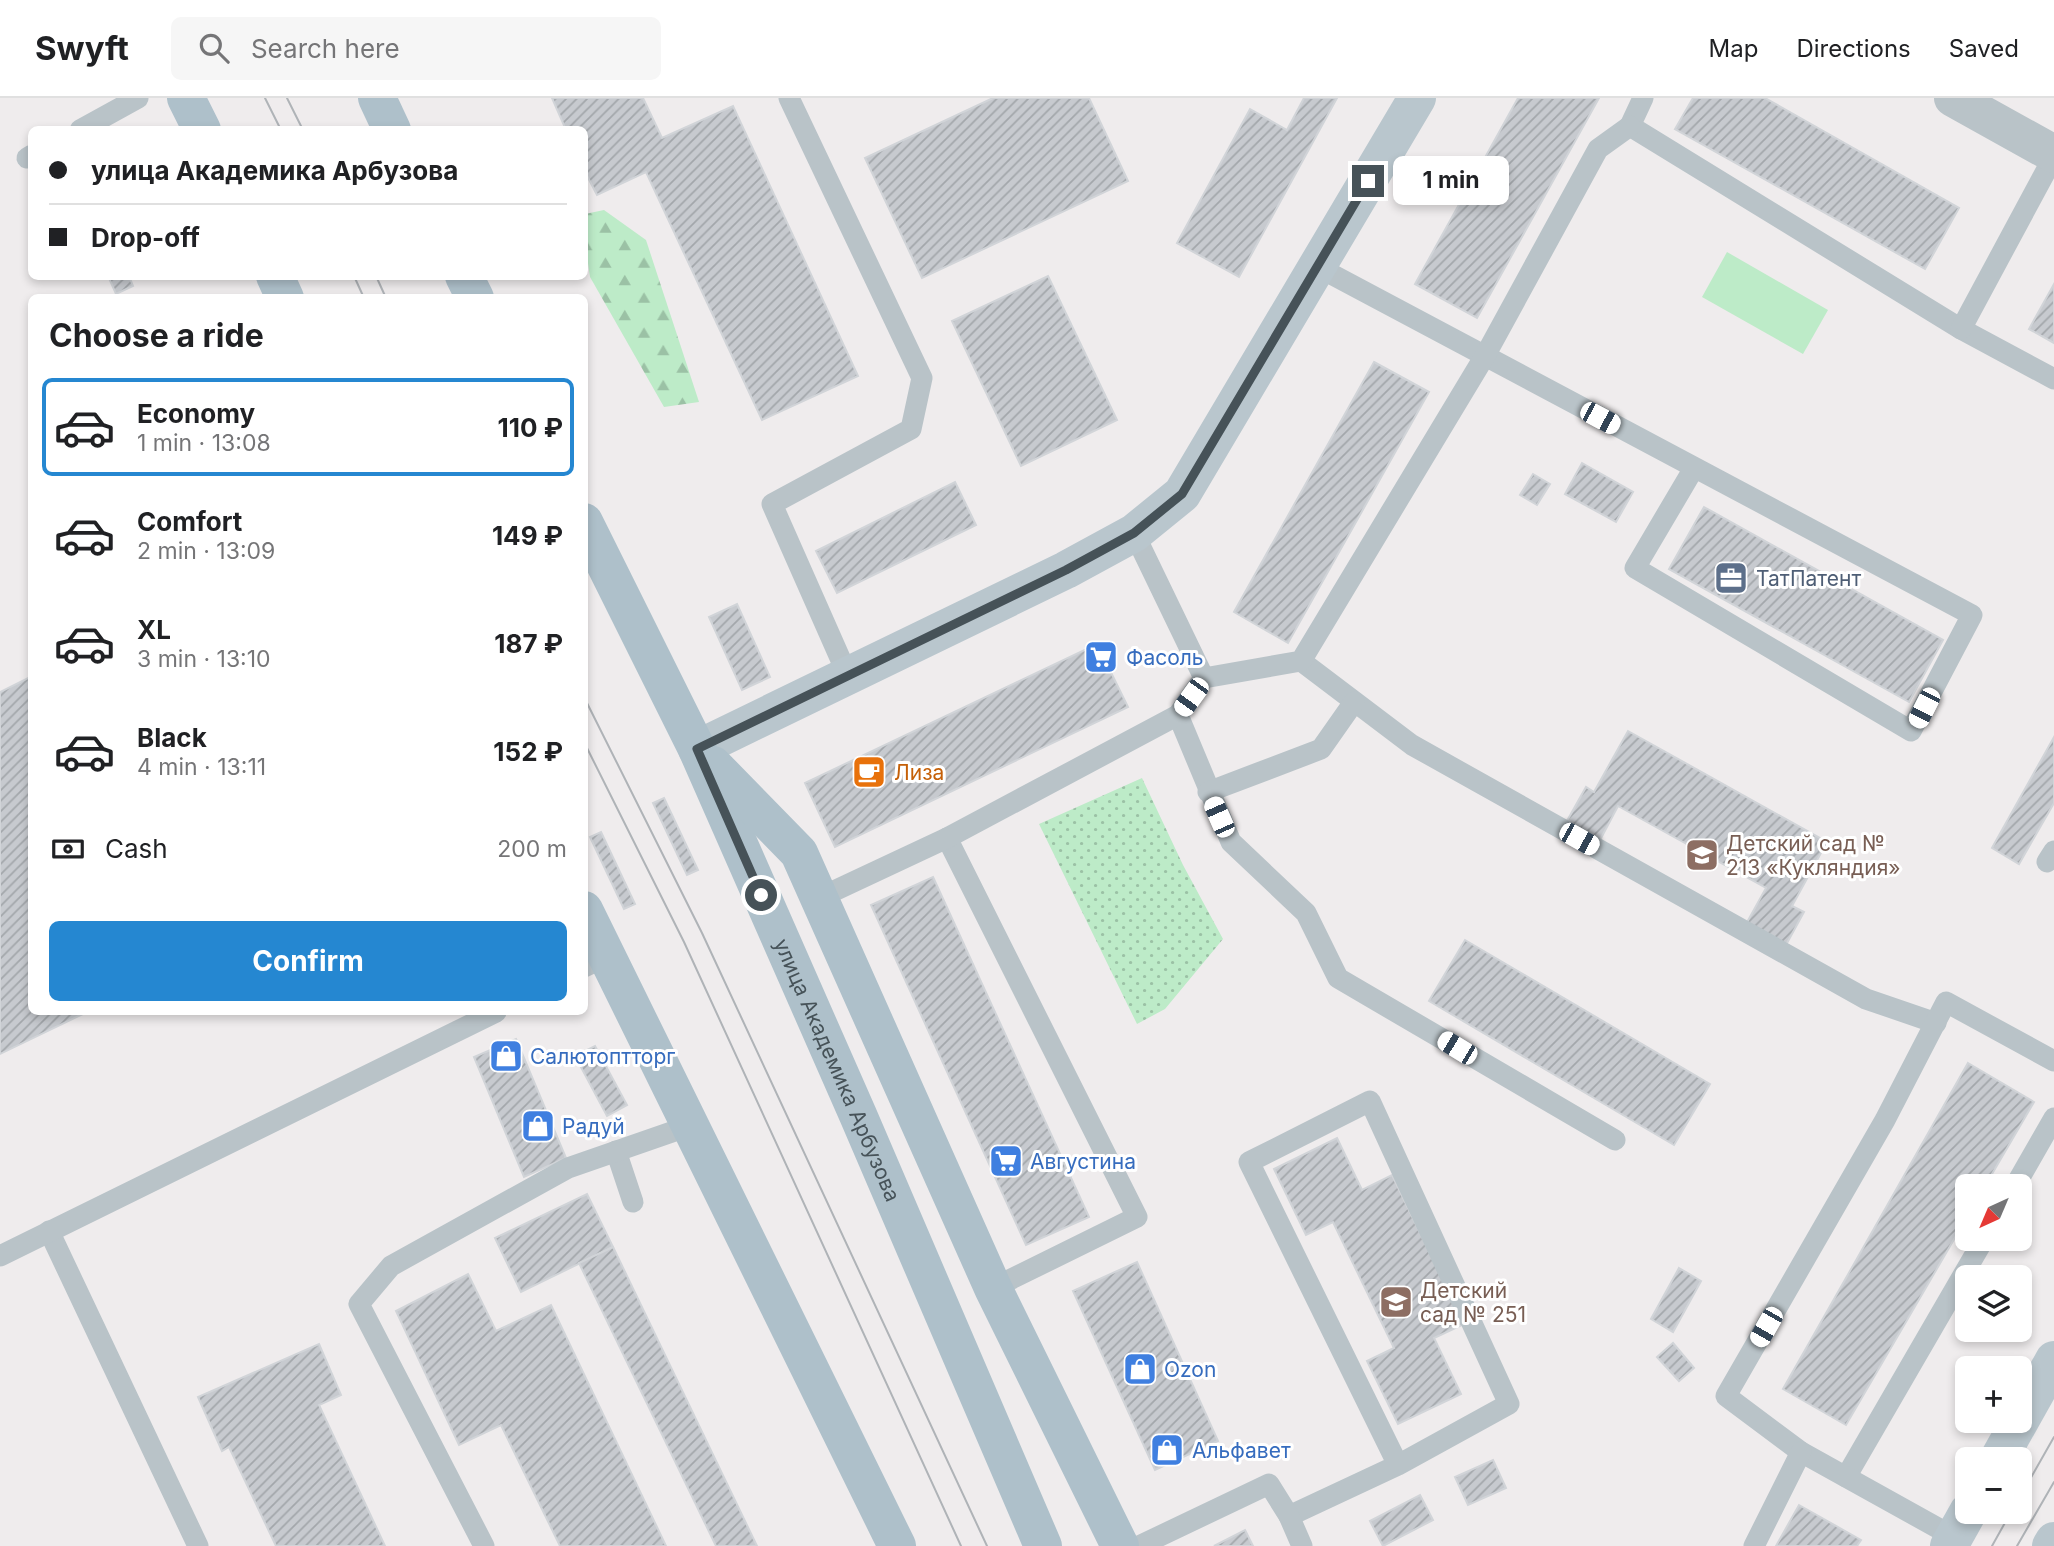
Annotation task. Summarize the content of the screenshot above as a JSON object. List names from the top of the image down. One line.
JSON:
{"streets":{"main road":["улица Академика Арбузова"]},"places":{"office":["ТатПатент"],"supermarket":["Фасоль","Августина"],"cafe":["Лиза"],"school or university":["Детский сад № 213 «Кукляндия»","Детский сад № 251"],"shop":["Салютоптторг","Радуй","Ozon","Альфавет"]},"north":"bottom left","page":{"header":"Swyft","search":"Search here","nav":["Map","Directions","Saved"],"banner":["улица Академика Арбузова","Drop-off"],"bubble":"1 min","heading":"Choose a ride","list":[{"name":"Economy","note":"1 min · 13:08","value":"110 ₽"},{"name":"Comfort","note":"2 min · 13:09","value":"149 ₽"},{"name":"XL","note":"3 min · 13:10","value":"187 ₽"},{"name":"Black","note":"4 min · 13:11","value":"152 ₽"}],"pay":["Cash","200 m"],"buttons":"Confirm","map_buttons":["+","−"]}}
